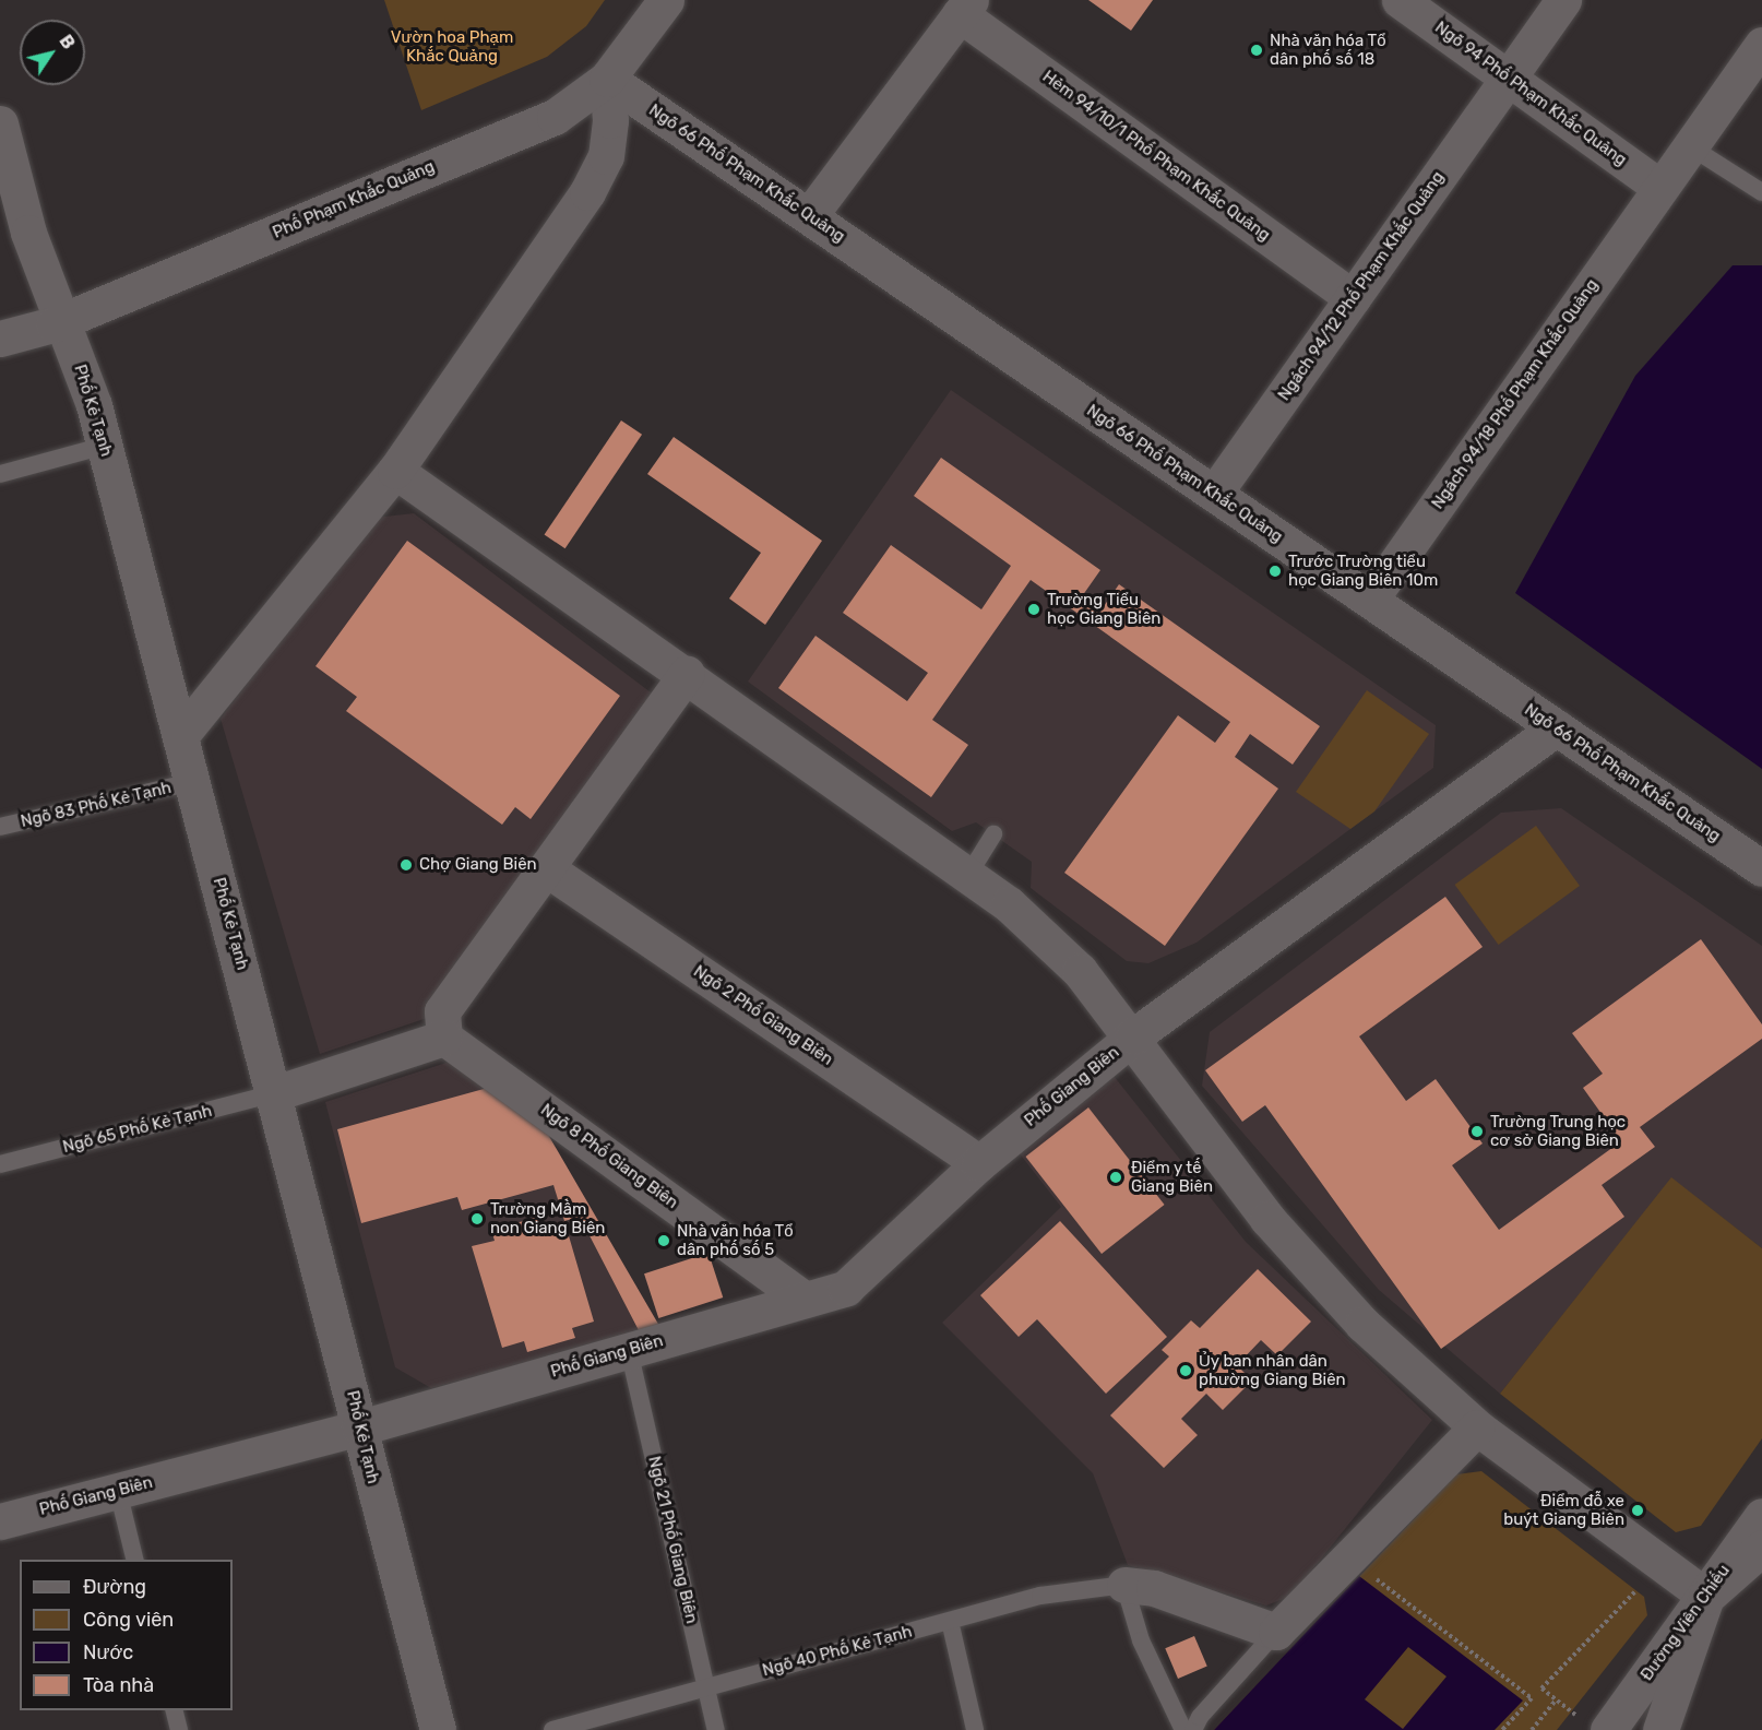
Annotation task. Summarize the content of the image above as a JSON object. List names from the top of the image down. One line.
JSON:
{"streets":{"street":["Ngõ 94 Phố Phạm Khắc Quảng","Hẻm 94/10/1 Phố Phạm Khắc Quảng","Ngõ 66 Phố Phạm Khắc Quảng","Phố Phạm Khắc Quảng","Ngách 94/12 Phố Phạm Khắc Quảng","Ngách 94/18 Phố Phạm Khắc Quảng","Phố Kẻ Tạnh","Ngõ 2 Phố Giang Biên","Phố Giang Biên","Ngõ 8 Phố Giang Biên","Đường Viên Chiếu"],"lane":["Ngõ 83 Phố Kẻ Tạnh","Ngõ 65 Phố Kẻ Tạnh","Ngõ 21 Phố Giang Biên","Ngõ 40 Phố Kẻ Tạnh"]},"crossings":[["Ngõ 94 Phố Phạm Khắc Quảng","Ngách 94/12 Phố Phạm Khắc Quảng"],["Ngõ 94 Phố Phạm Khắc Quảng","Ngách 94/18 Phố Phạm Khắc Quảng"],["Hẻm 94/10/1 Phố Phạm Khắc Quảng","Ngách 94/12 Phố Phạm Khắc Quảng"],["Ngõ 66 Phố Phạm Khắc Quảng","Phố Phạm Khắc Quảng"],["Ngõ 66 Phố Phạm Khắc Quảng","Ngách 94/12 Phố Phạm Khắc Quảng"],["Ngõ 66 Phố Phạm Khắc Quảng","Ngách 94/18 Phố Phạm Khắc Quảng"],["Ngõ 66 Phố Phạm Khắc Quảng","Phố Giang Biên"],["Phố Phạm Khắc Quảng","Phố Kẻ Tạnh"],["Phố Kẻ Tạnh","Ngõ 83 Phố Kẻ Tạnh"],["Phố Kẻ Tạnh","Phố Giang Biên"],["Phố Kẻ Tạnh","Ngõ 65 Phố Kẻ Tạnh"],["Ngõ 2 Phố Giang Biên","Phố Giang Biên"],["Phố Giang Biên","Ngõ 8 Phố Giang Biên"],["Phố Giang Biên","Ngõ 21 Phố Giang Biên"],["Ngõ 21 Phố Giang Biên","Ngõ 40 Phố Kẻ Tạnh"]],"parks":["Vườn hoa Phạm Khắc Quảng"],"places":["Nhà văn hóa Tổ dân phố số 18","Trước Trường tiểu học Giang Biên 10m","Trường Tiểu học Giang Biên","Chợ Giang Biên","Trường Trung học cơ sở Giang Biên","Điểm y tế Giang Biên","Trường Mầm non Giang Biên","Nhà văn hóa Tổ dân phố số 5","Ủy ban nhân dân phường Giang Biên","Điểm đỗ xe buýt Giang Biên"],"legend":["Đường","Công viên","Nước","Tòa nhà"],"north":"top right"}
